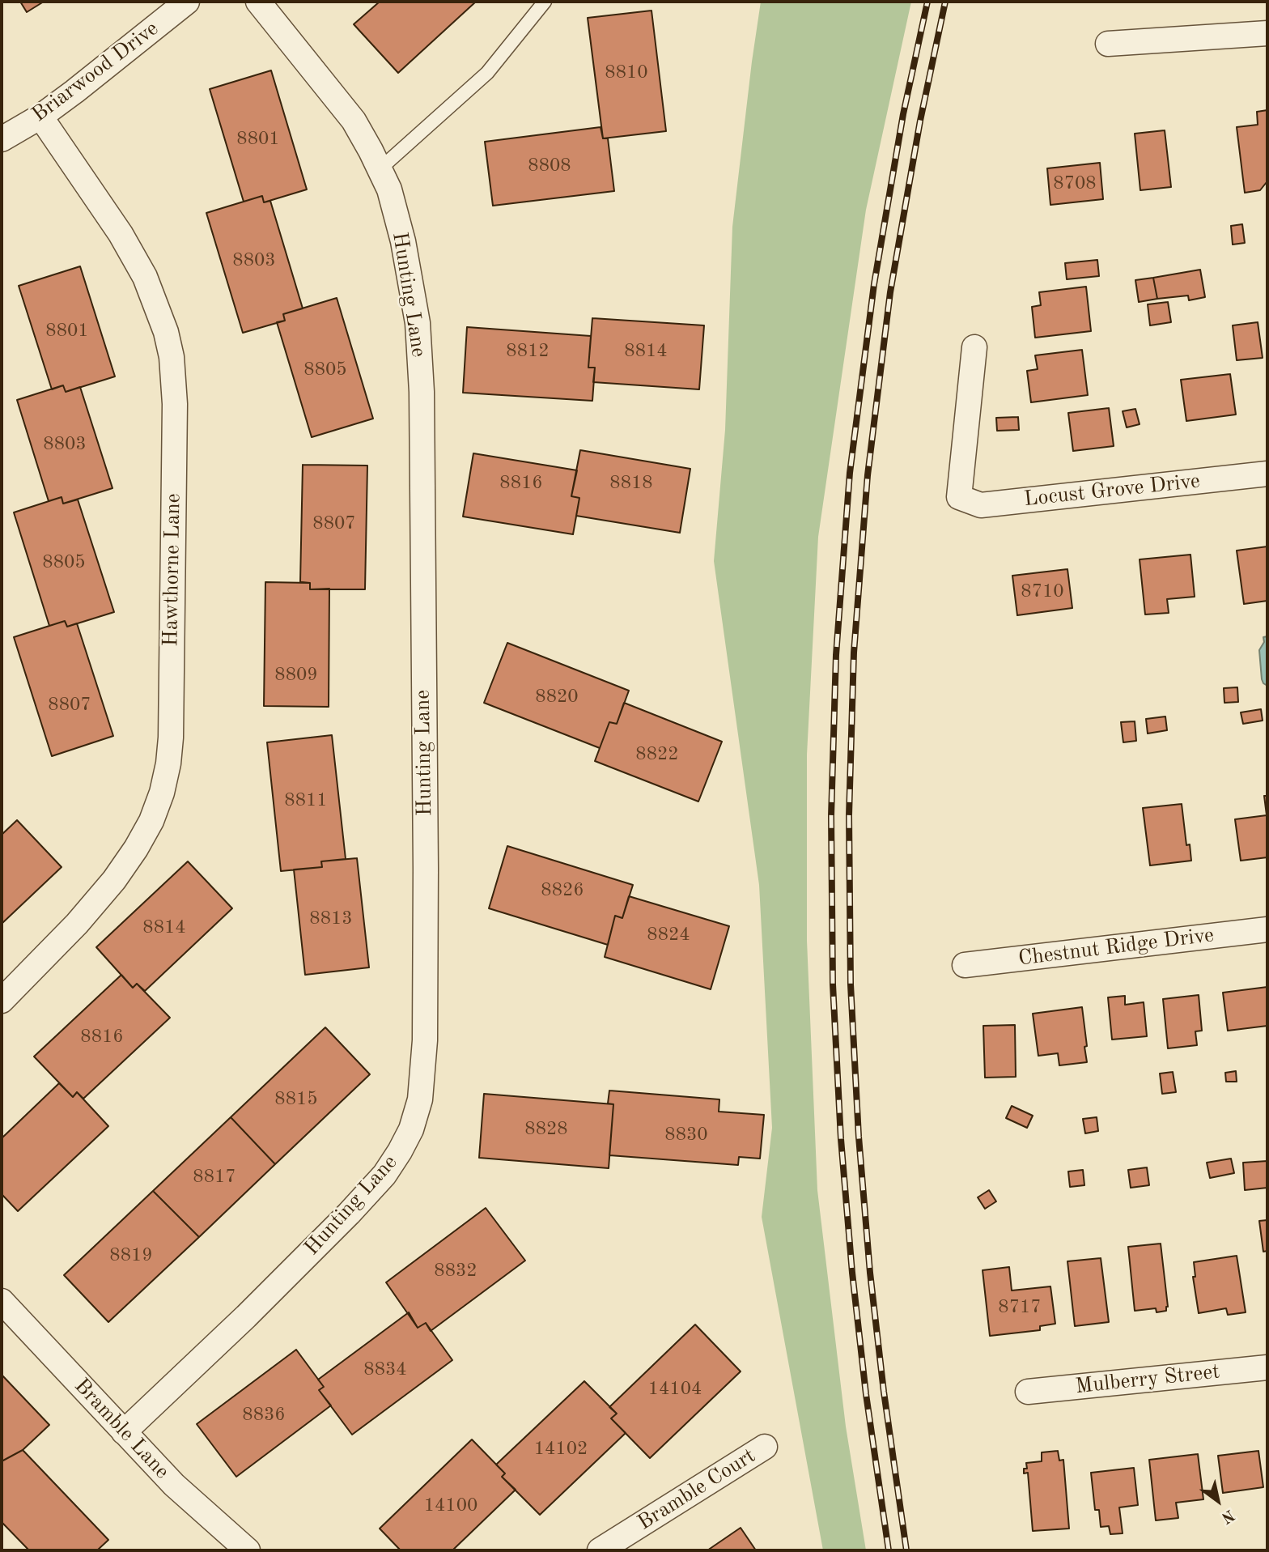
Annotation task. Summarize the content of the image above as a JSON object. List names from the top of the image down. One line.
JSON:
{"streets":{"street":["Briarwood Drive","Hunting Lane","Locust Grove Drive","Hawthorne Lane","Chestnut Ridge Drive","Mulberry Street","Bramble Lane","Bramble Court"]},"crossings":[["Briarwood Drive","Hawthorne Lane"],["Hunting Lane","Bramble Lane"]],"house_numbers":["8810","8801","8808","8708","8803","8801","8812","8814","8805","8803","8816","8818","8807","8805","8710","8809","8820","8807","8822","8811","8826","8813","8814","8824","8816","8815","8828","8830","8817","8819","8832","8717","8834","14104","8836","14102","14100"],"north":"bottom right"}
